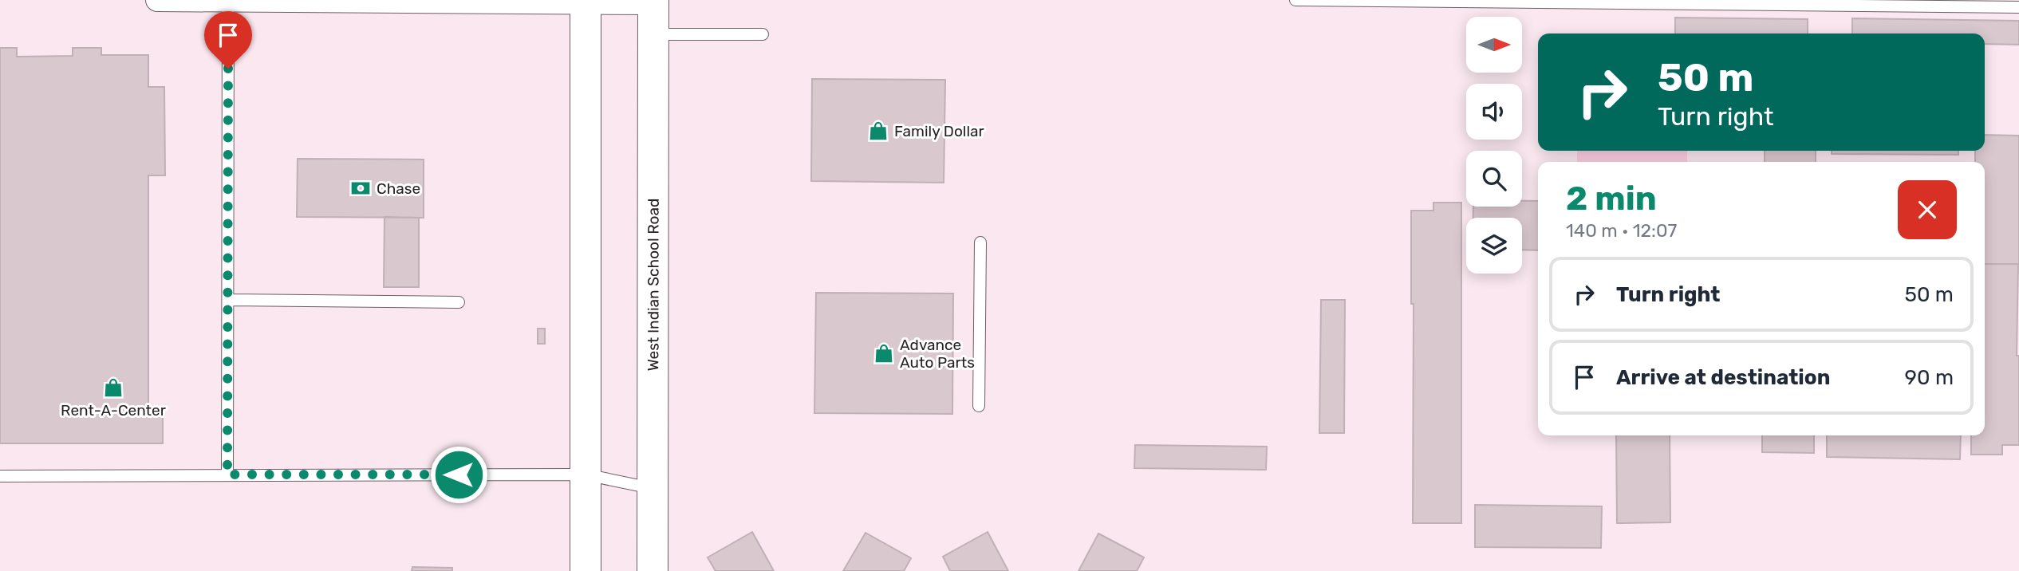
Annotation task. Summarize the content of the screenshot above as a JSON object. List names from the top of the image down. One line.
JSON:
{"streets":{"main road":["West Indian School Road"]},"places":{"shop":["Family Dollar","Advance Auto Parts","Rent-A-Center"],"bank":["Chase"]},"north":"right","page":{"turn":["50 m","Turn right"],"heading":["2 min","140 m · 12:07"],"list":[{"name":"Turn right","value":"50 m"},{"name":"Arrive at destination","value":"90 m"}]}}
